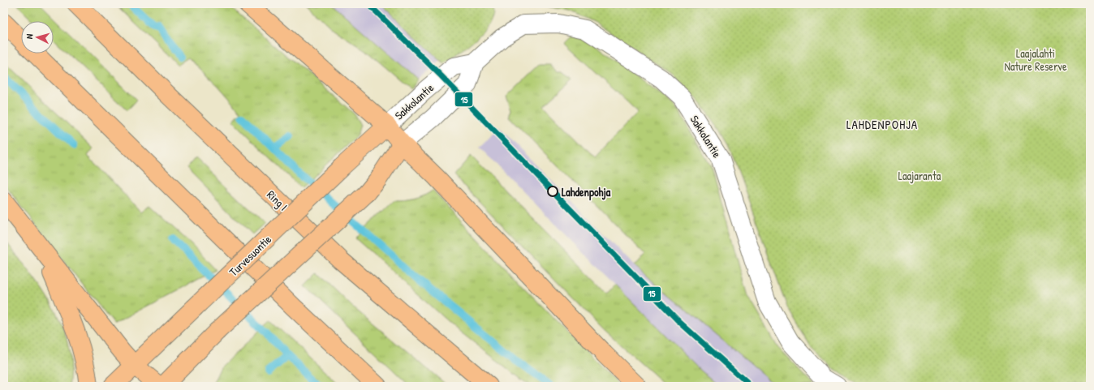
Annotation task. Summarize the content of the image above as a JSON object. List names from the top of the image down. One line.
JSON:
{"streets":{"main road":["Ring I","Turvesuontie"],"street":["Sakkolantie"]},"crossings":[["Sakkolantie","Turvesuontie"]],"districts":["LAHDENPOHJA"],"parks":["Laajalahti Nature Reserve","Laajaranta"],"places":["Lahdenpohja"],"lines":["transit line 15"],"north":"left"}
